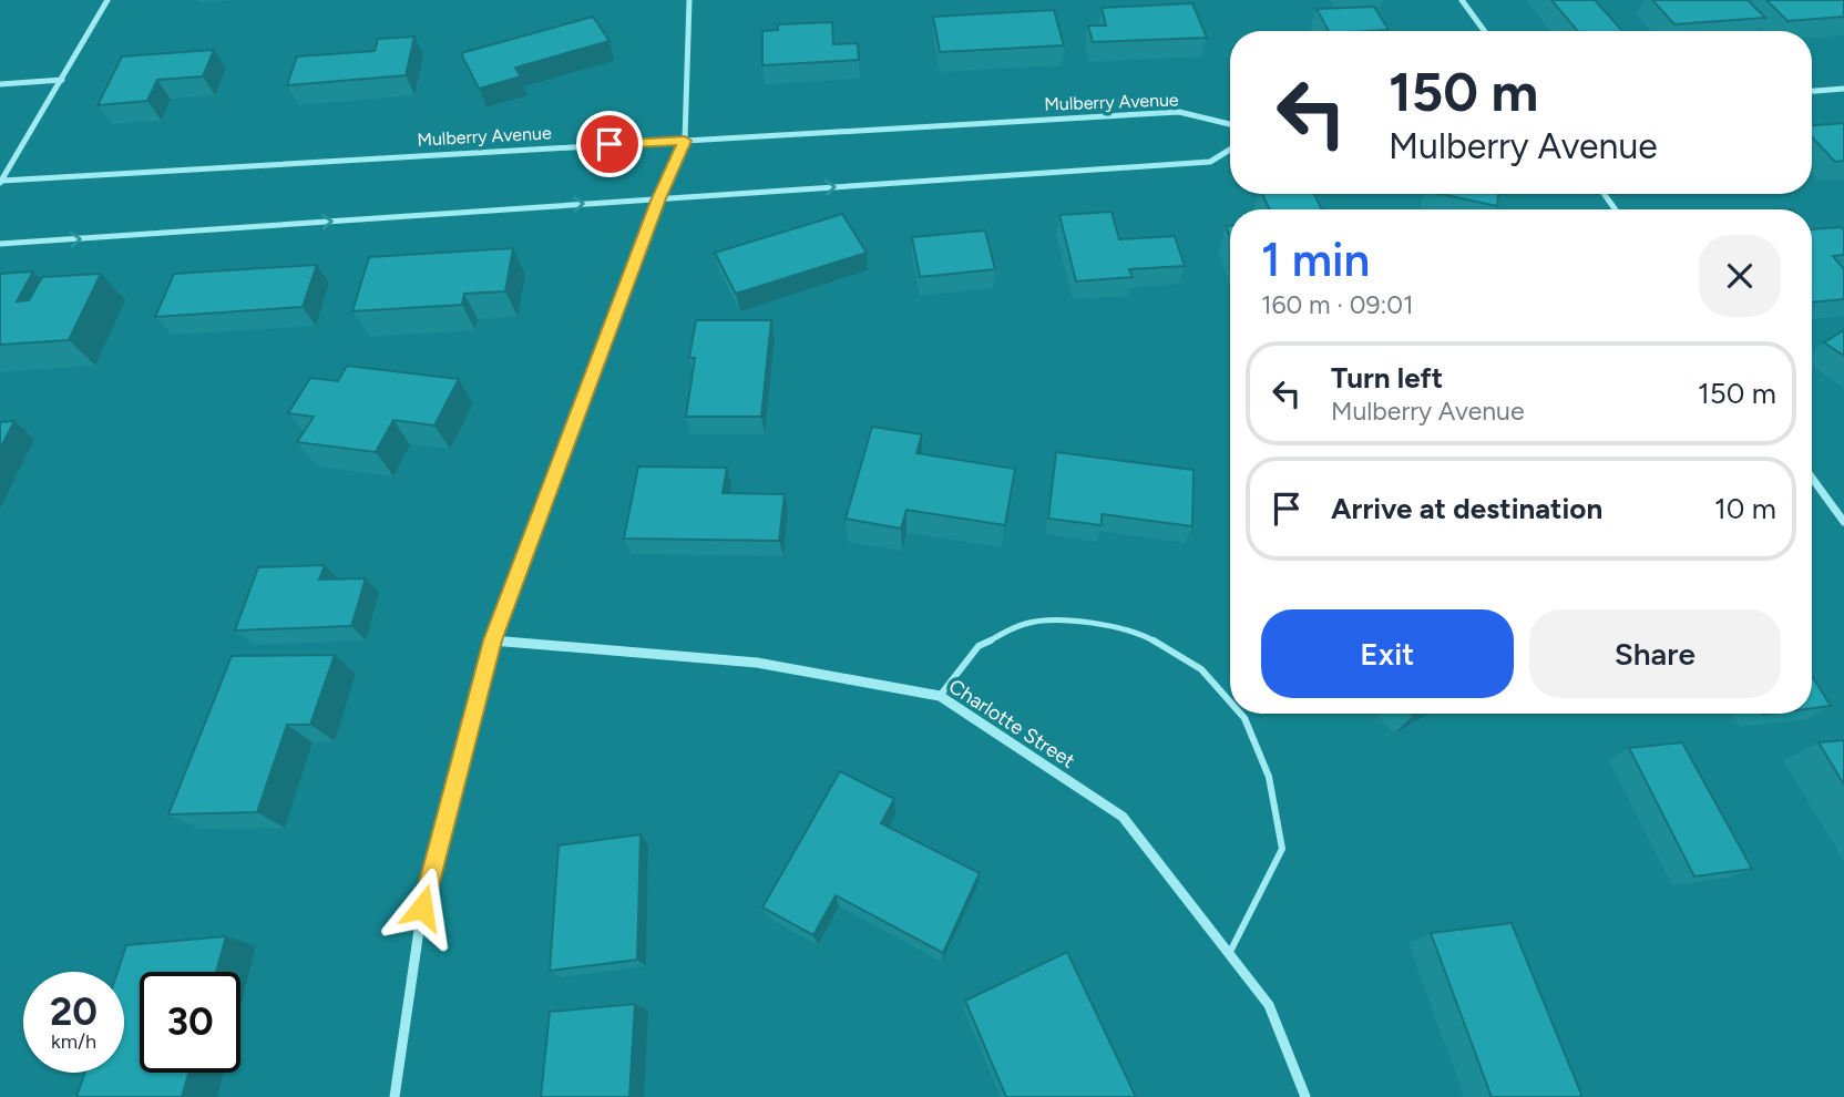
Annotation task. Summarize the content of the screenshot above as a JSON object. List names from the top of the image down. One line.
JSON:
{"streets":{"street":["Mulberry Avenue","Charlotte Street"]},"page":{"turn":["150 m","Mulberry Avenue"],"heading":["1 min","160 m · 09:01"],"list":[{"name":"Turn left","note":"Mulberry Avenue","value":"150 m"},{"name":"Arrive at destination","value":"10 m"}],"buttons":["Exit","Share"],"speed":"20 km/h","limit":"30"}}
